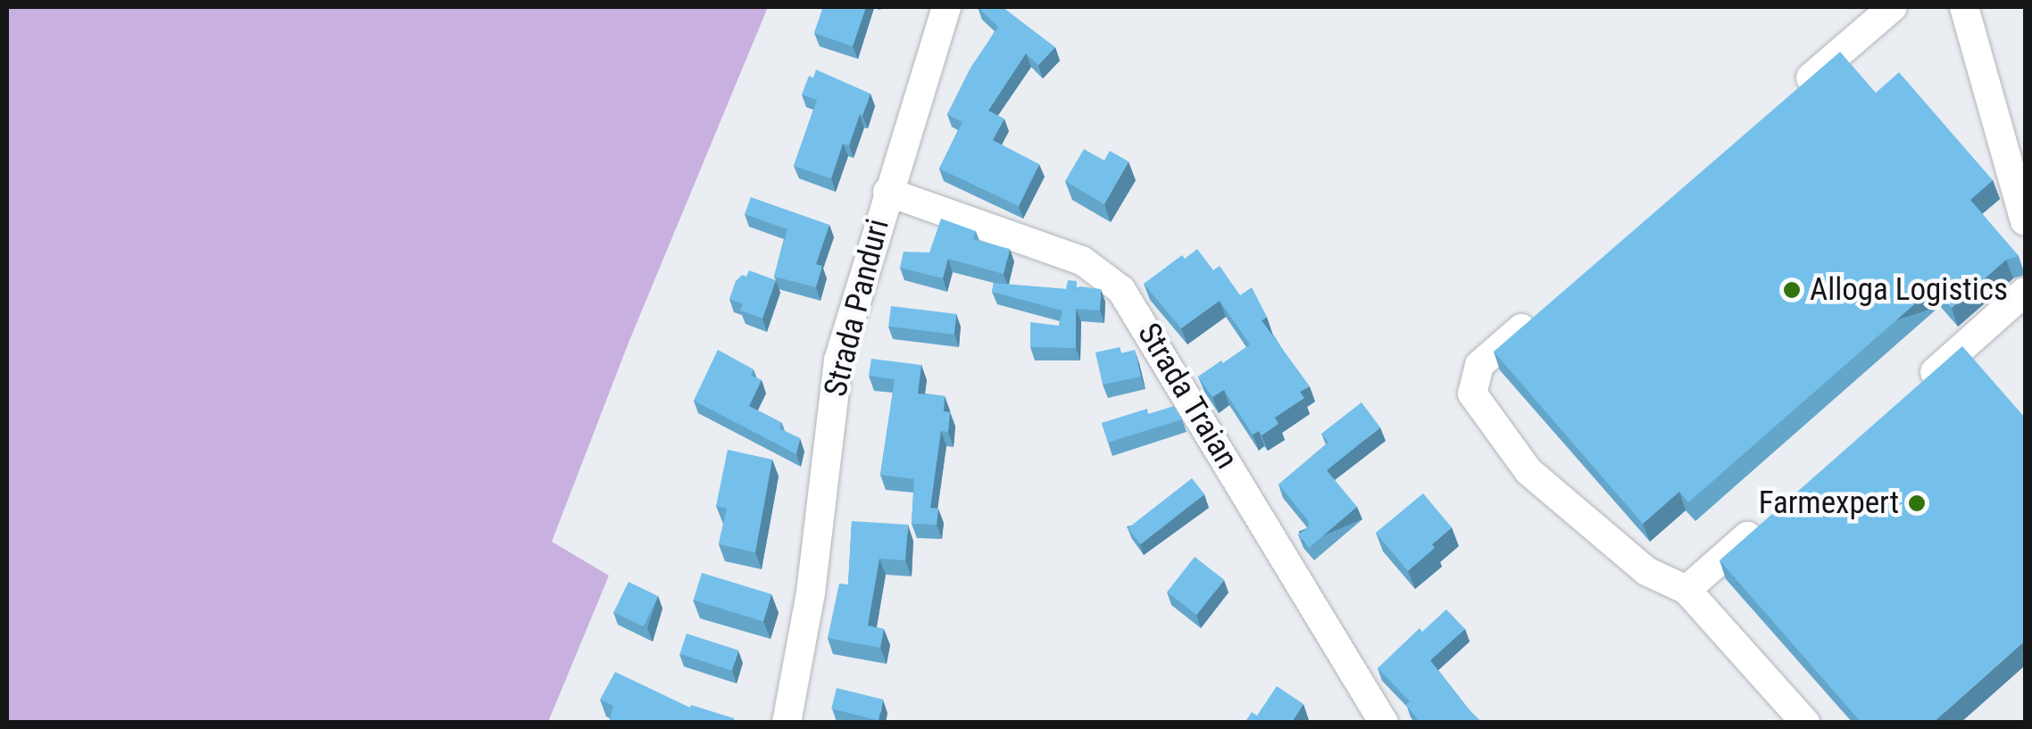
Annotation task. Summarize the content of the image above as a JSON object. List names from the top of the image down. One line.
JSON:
{"streets":{"street":["Strada Panduri","Strada Traian"]},"crossings":[["Strada Panduri","Strada Traian"]],"places":["Alloga Logistics","Farmexpert"]}
